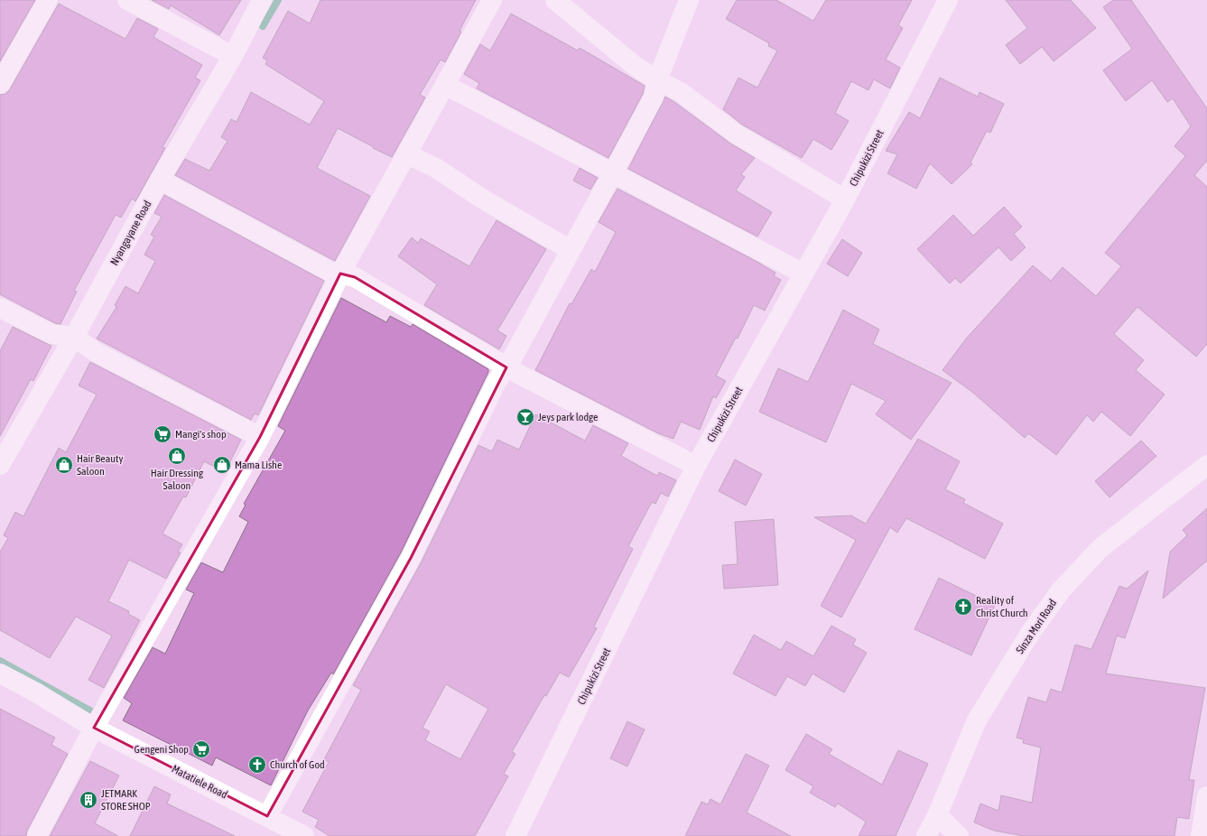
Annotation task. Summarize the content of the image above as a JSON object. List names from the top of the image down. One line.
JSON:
{"streets":{"street":["Chipukizi Street","Nyangayane Road","Sinza Mori Road","Matatiele Road"]},"places":{"bar":["Jeys park lodge"],"supermarket":["Mangi's shop","Gengeni Shop"],"shop":["Hair Dressing Saloon","Hair Beauty Saloon","Mama Lishe"],"church":["Reality of Christ Church","Church of God"],"building":["JETMARK STORE SHOP"]}}
